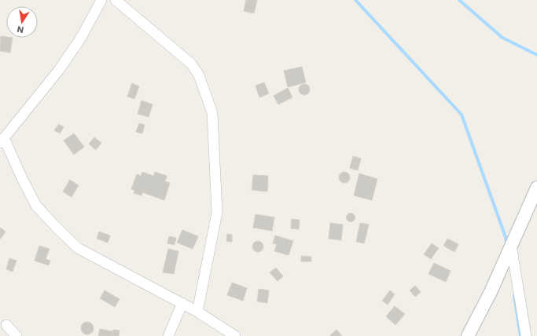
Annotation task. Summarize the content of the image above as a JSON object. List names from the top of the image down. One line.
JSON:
{"north":"bottom"}
